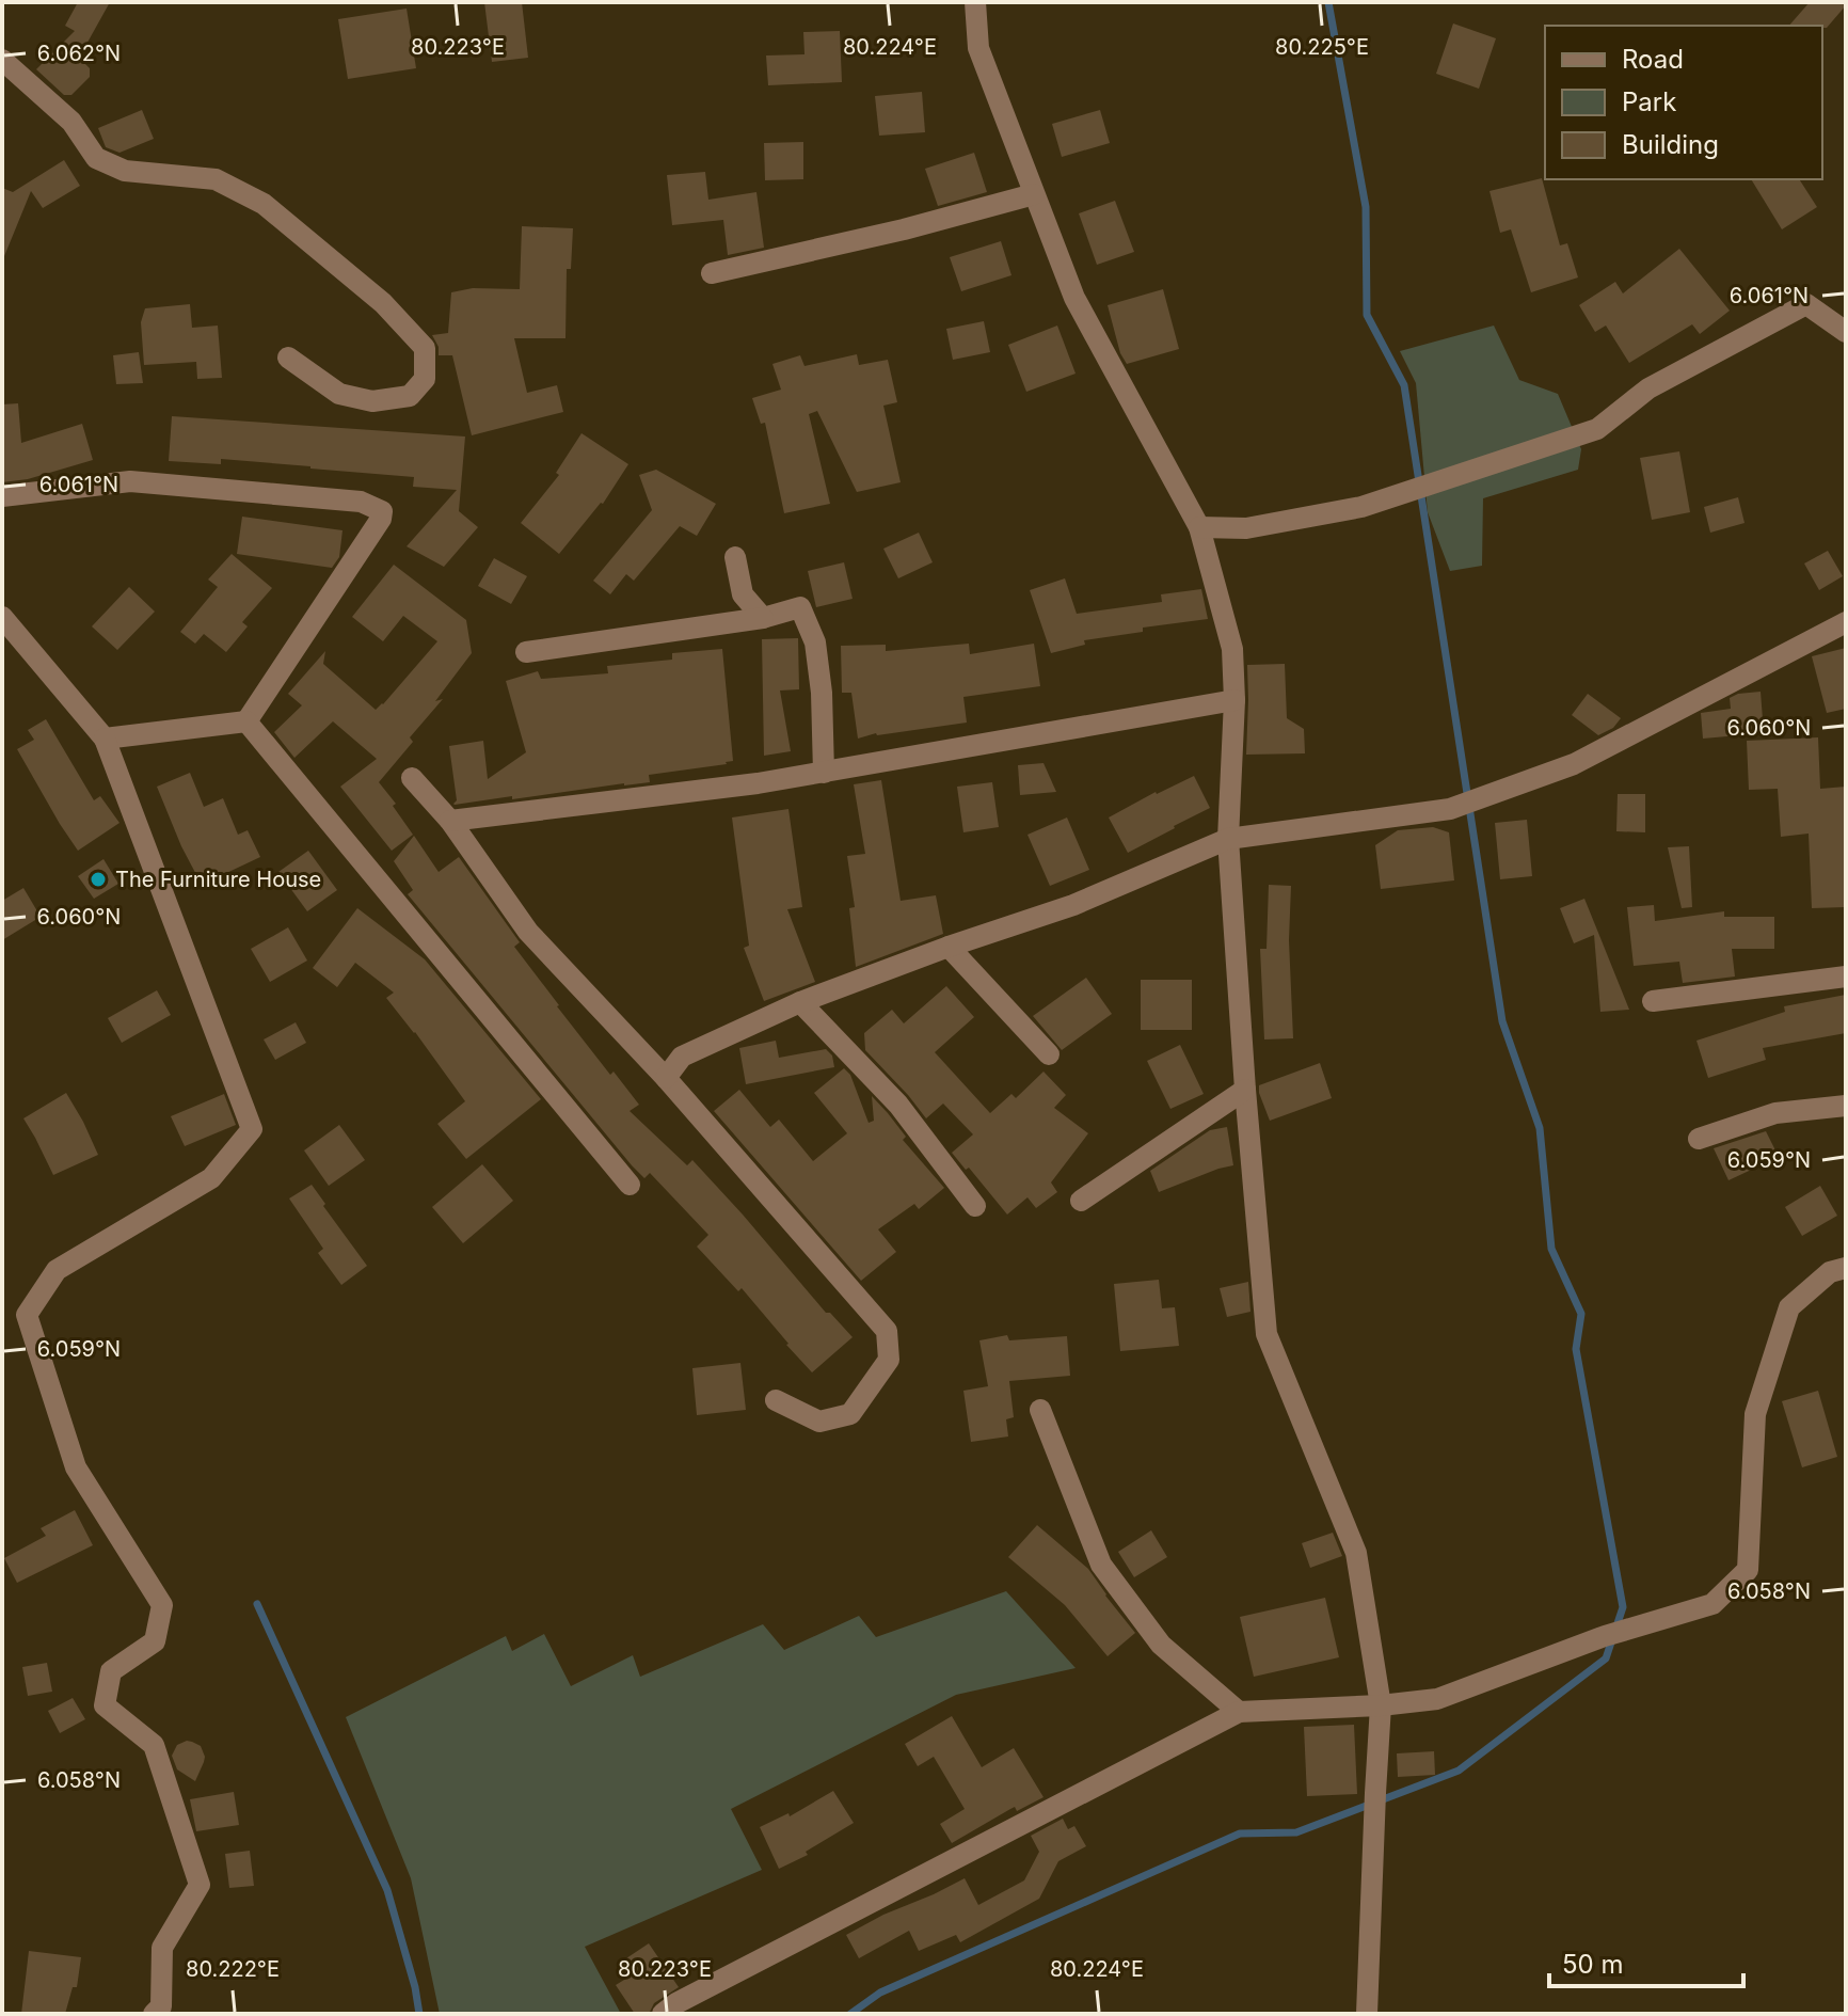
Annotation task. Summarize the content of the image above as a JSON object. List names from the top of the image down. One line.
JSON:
{"places":["The Furniture House"],"legend":["Road","Park","Building"],"scale_bar":"50 m","coordinates":["80.223°E","80.224°E","80.225°E","6.062°N","6.061°N","6.060°N","6.059°N","6.058°N","80.222°E"]}
